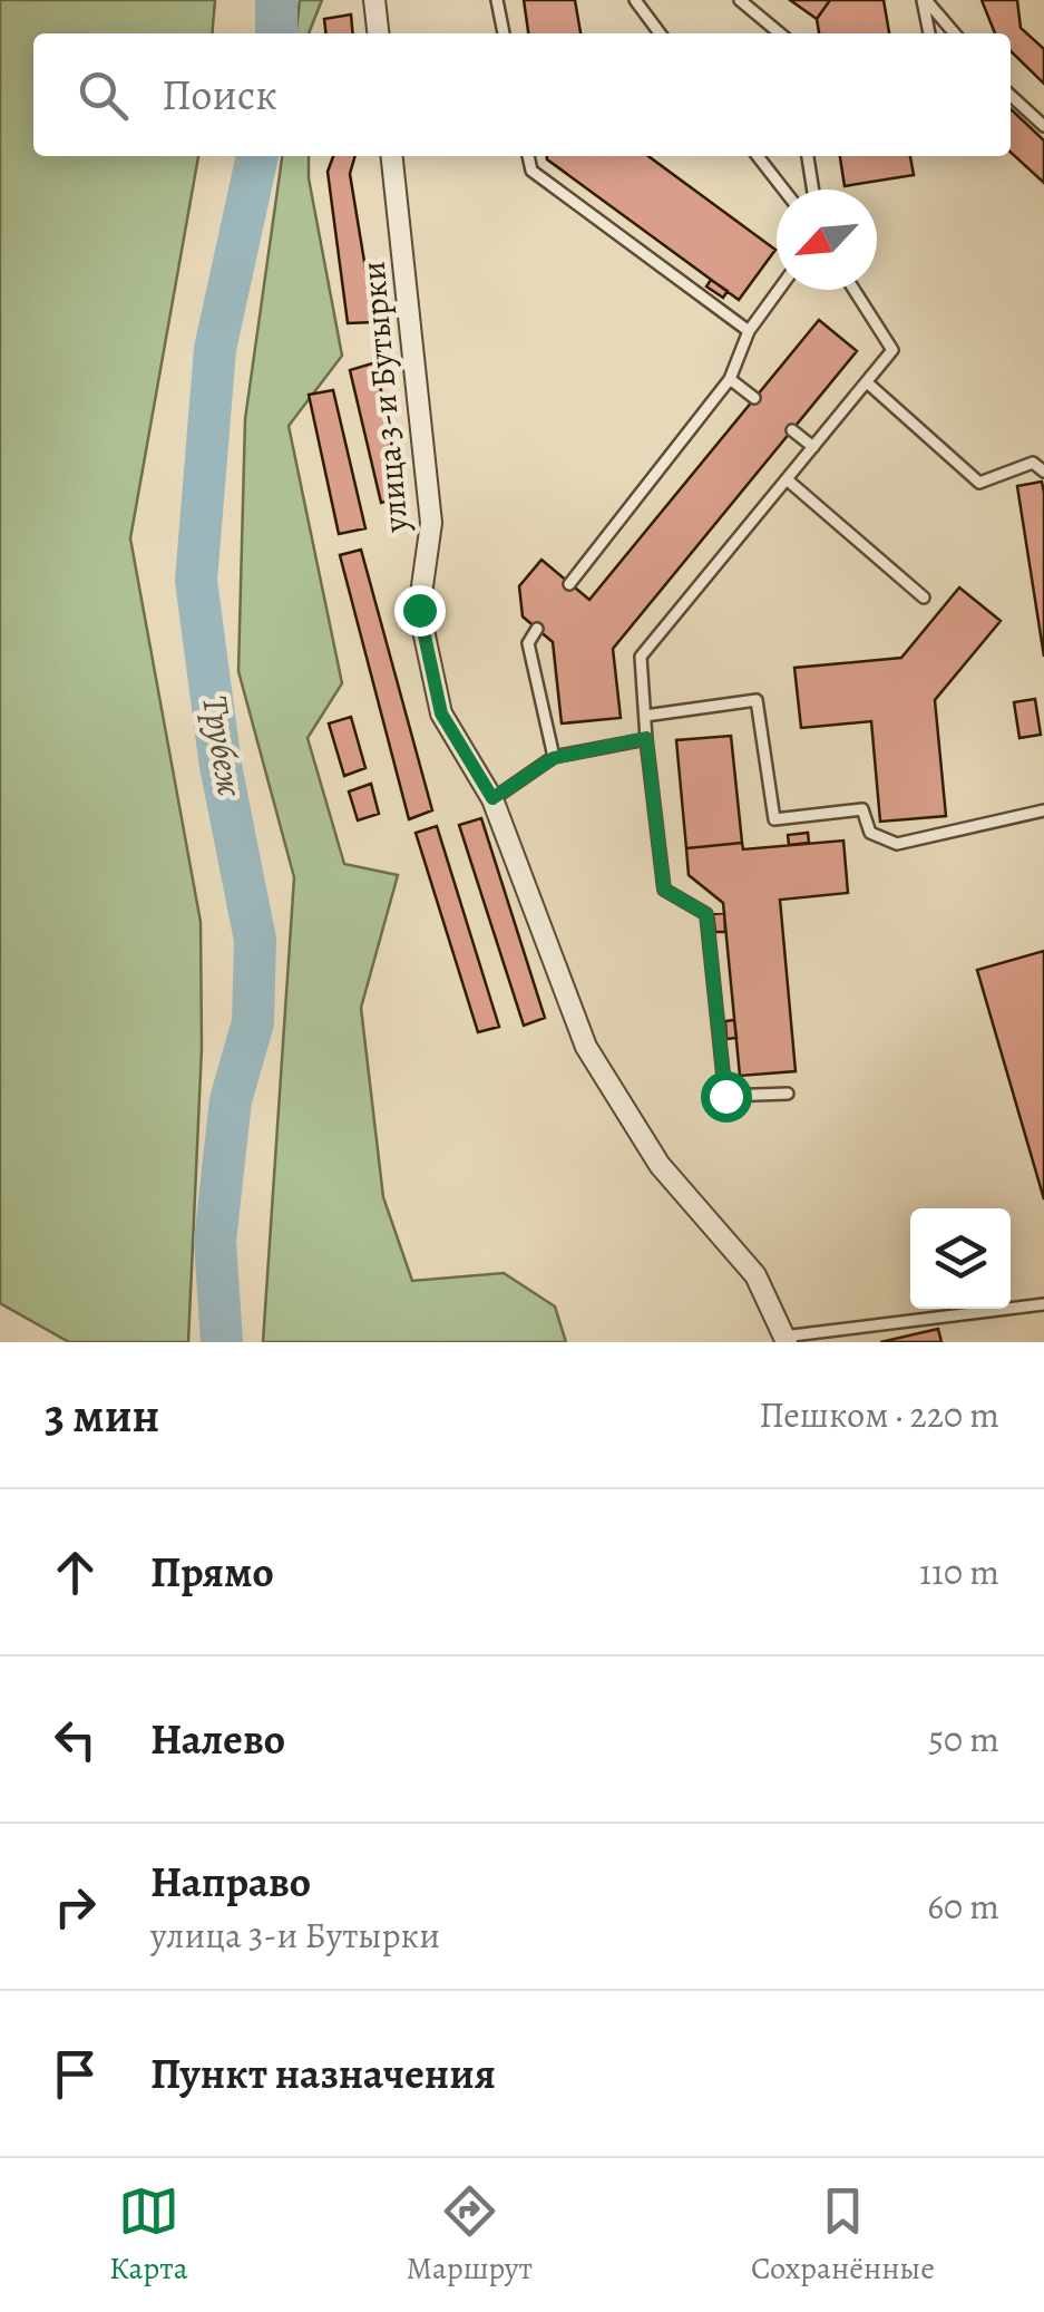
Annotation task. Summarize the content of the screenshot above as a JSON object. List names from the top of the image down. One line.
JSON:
{"streets":{"street":["улица 3-и Бутырки"]},"water":["Трубеж"],"north":"bottom left","page":{"search":"Поиск","heading":["3 мин","Пешком · 220 m"],"list":[["Прямо","110 m"],["Налево","50 m"],["Направо","улица 3-и Бутырки","60 m"],"Пункт назначения"],"nav":["Карта","Маршрут","Сохранённые"]}}
